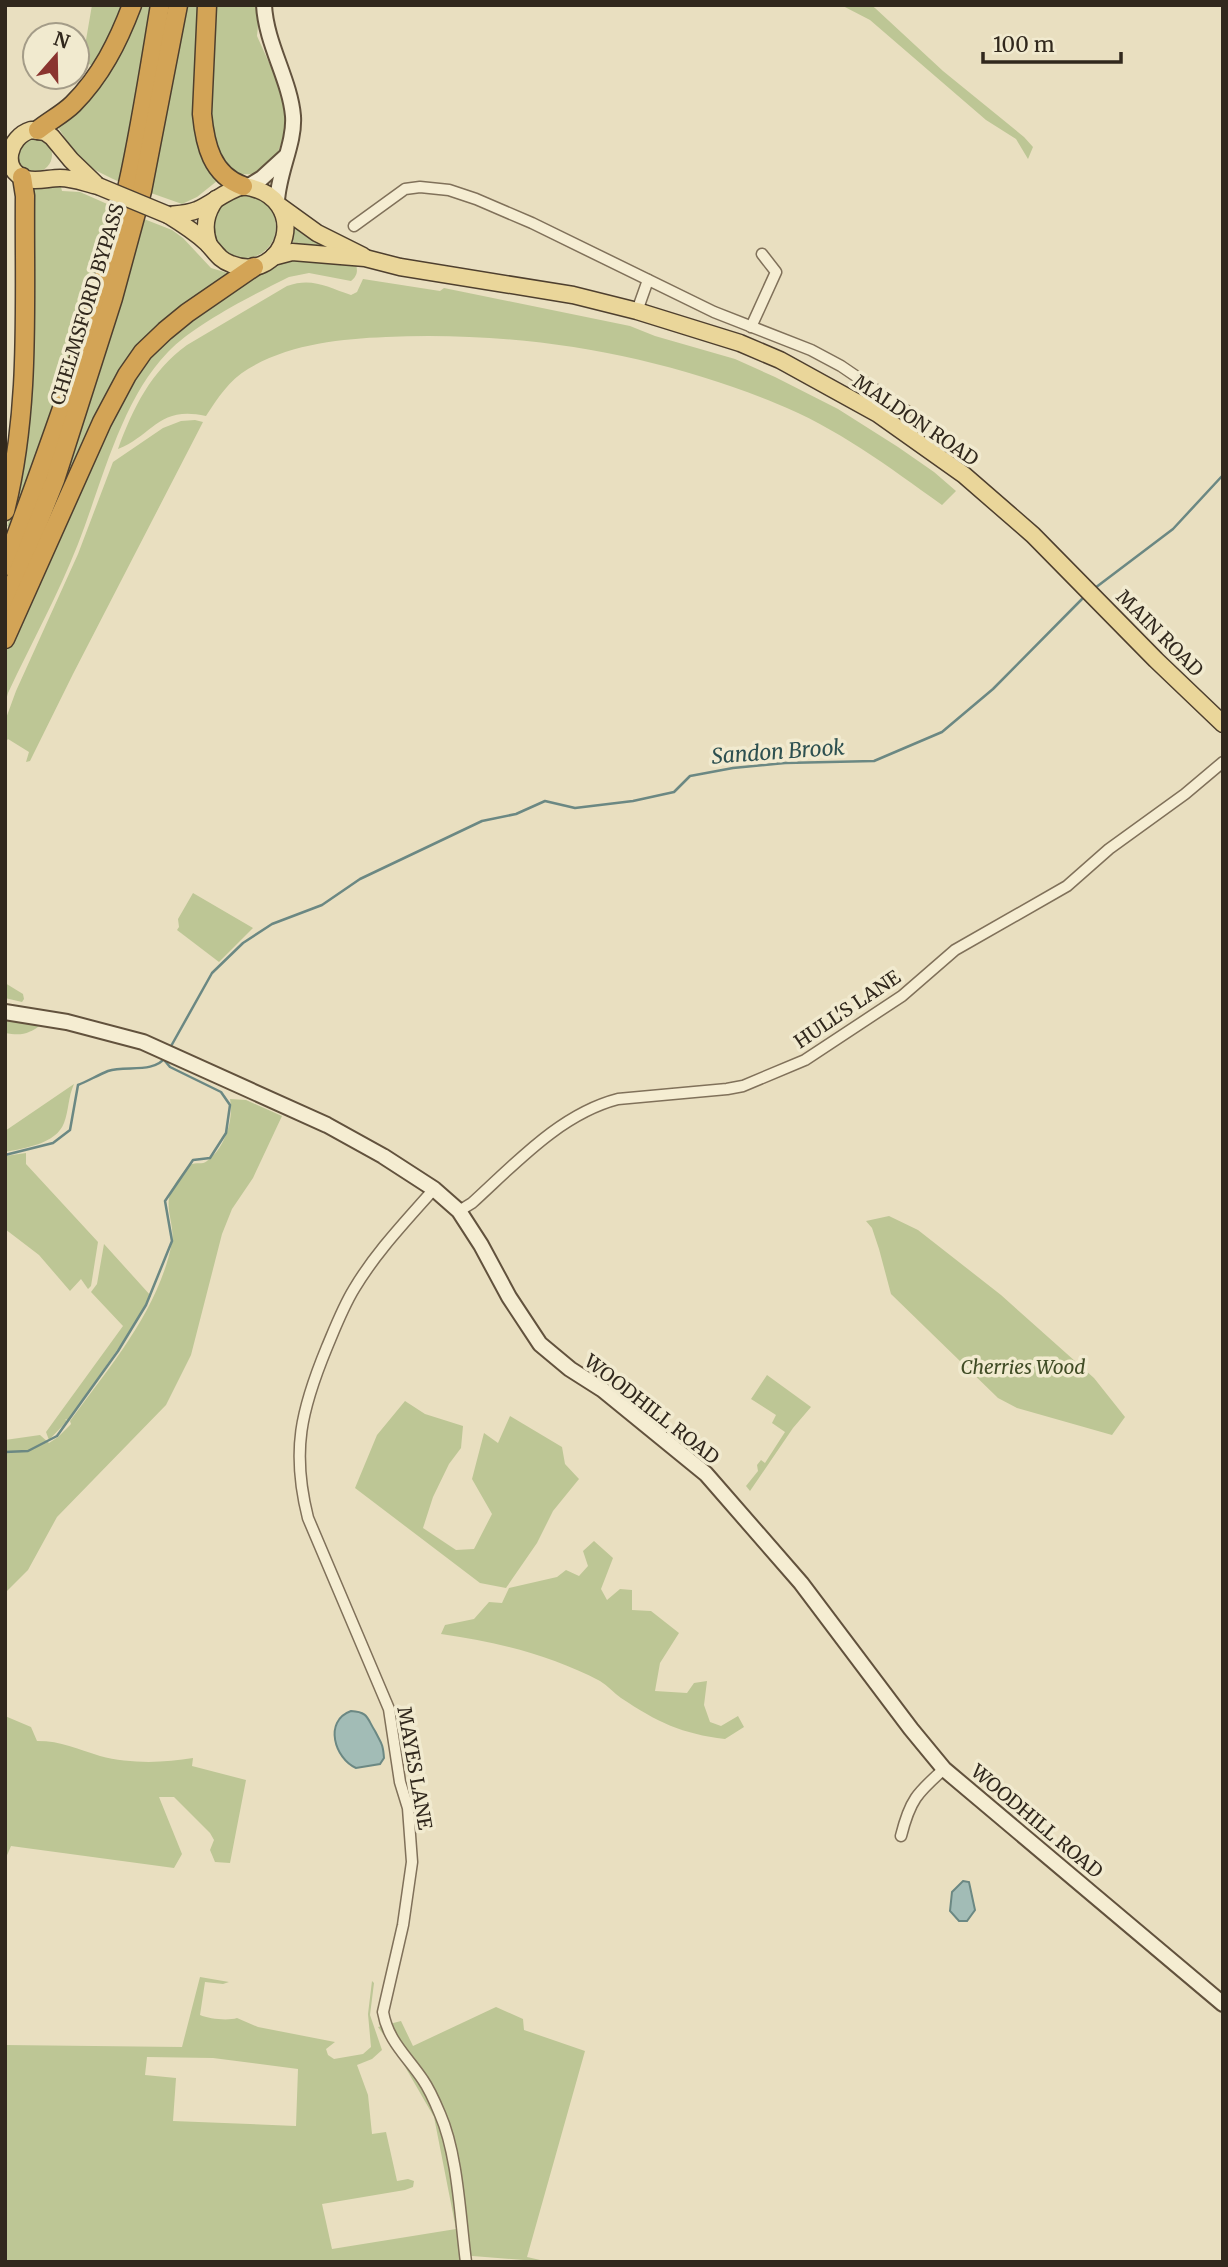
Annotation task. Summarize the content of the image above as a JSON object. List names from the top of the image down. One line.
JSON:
{"streets":{"highway":["CHELMSFORD BYPASS"],"main road":["MALDON ROAD","MAIN ROAD"],"street":["HULL'S LANE","WOODHILL ROAD","MAYES LANE"]},"crossings":[["MALDON ROAD","MAIN ROAD"],["HULL'S LANE","WOODHILL ROAD"],["WOODHILL ROAD","MAYES LANE"]],"water":["Sandon Brook"],"parks":["Cherries Wood"],"scale_bar":"100 m","north":"top"}
